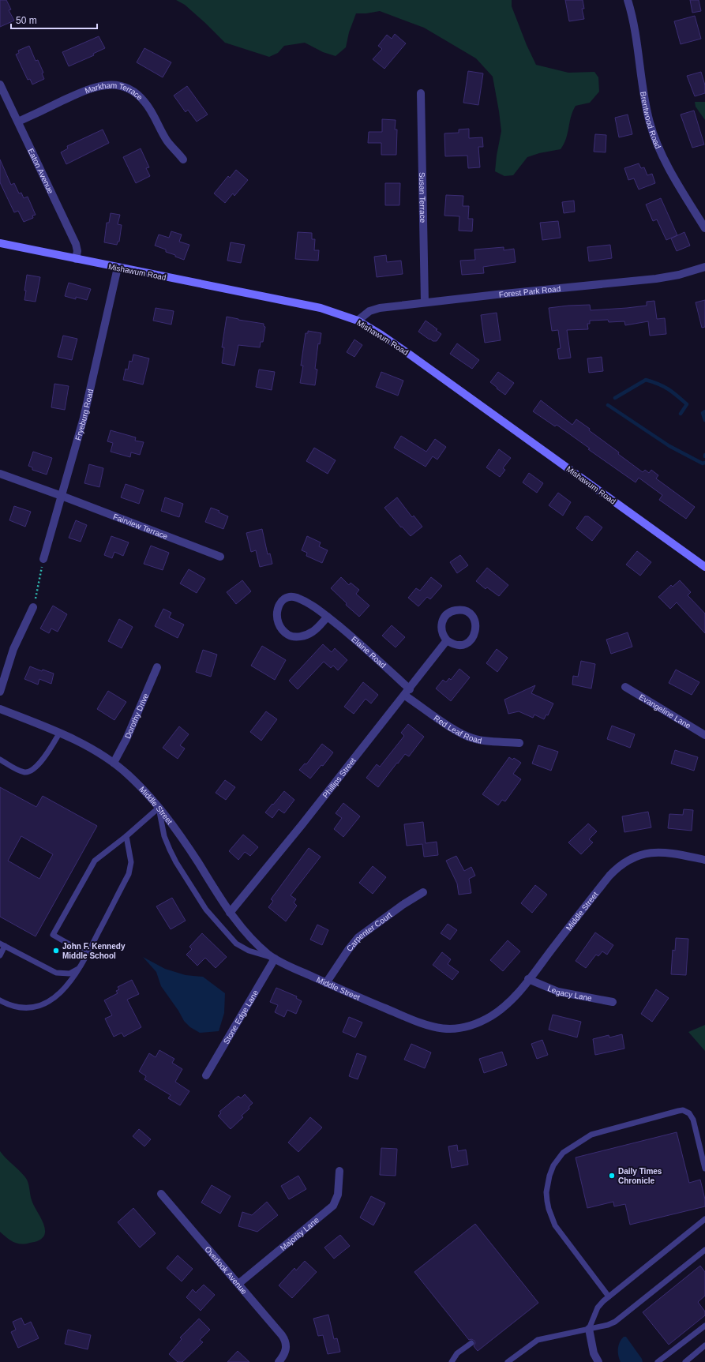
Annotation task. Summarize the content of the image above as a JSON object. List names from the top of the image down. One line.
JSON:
{"streets":{"main road":["Mishawum Road"],"street":["Markham Terrace","Brentwood Road","Eaton Avenue","Susan Terrace","Forest Park Road","Fryeburg Road","Fairview Terrace","Elaine Road","Evangeline Lane","Dorothy Drive","Red Leaf Road","Phillips Street","Middle Street","Carpenter Court","Legacy Lane","Stone Edge Lane","Majority Lane","Overlook Avenue"]},"crossings":[["Markham Terrace","Eaton Avenue"],["Eaton Avenue","Mishawum Road"],["Susan Terrace","Forest Park Road"],["Mishawum Road","Forest Park Road"],["Mishawum Road","Fryeburg Road"],["Fryeburg Road","Fairview Terrace"],["Elaine Road","Red Leaf Road"],["Elaine Road","Phillips Street"],["Dorothy Drive","Middle Street"],["Red Leaf Road","Phillips Street"],["Phillips Street","Middle Street"],["Middle Street","Carpenter Court"],["Middle Street","Legacy Lane"],["Middle Street","Stone Edge Lane"],["Majority Lane","Overlook Avenue"]],"places":["John F. Kennedy Middle School","Daily Times Chronicle"],"scale_bar":"50 m"}
